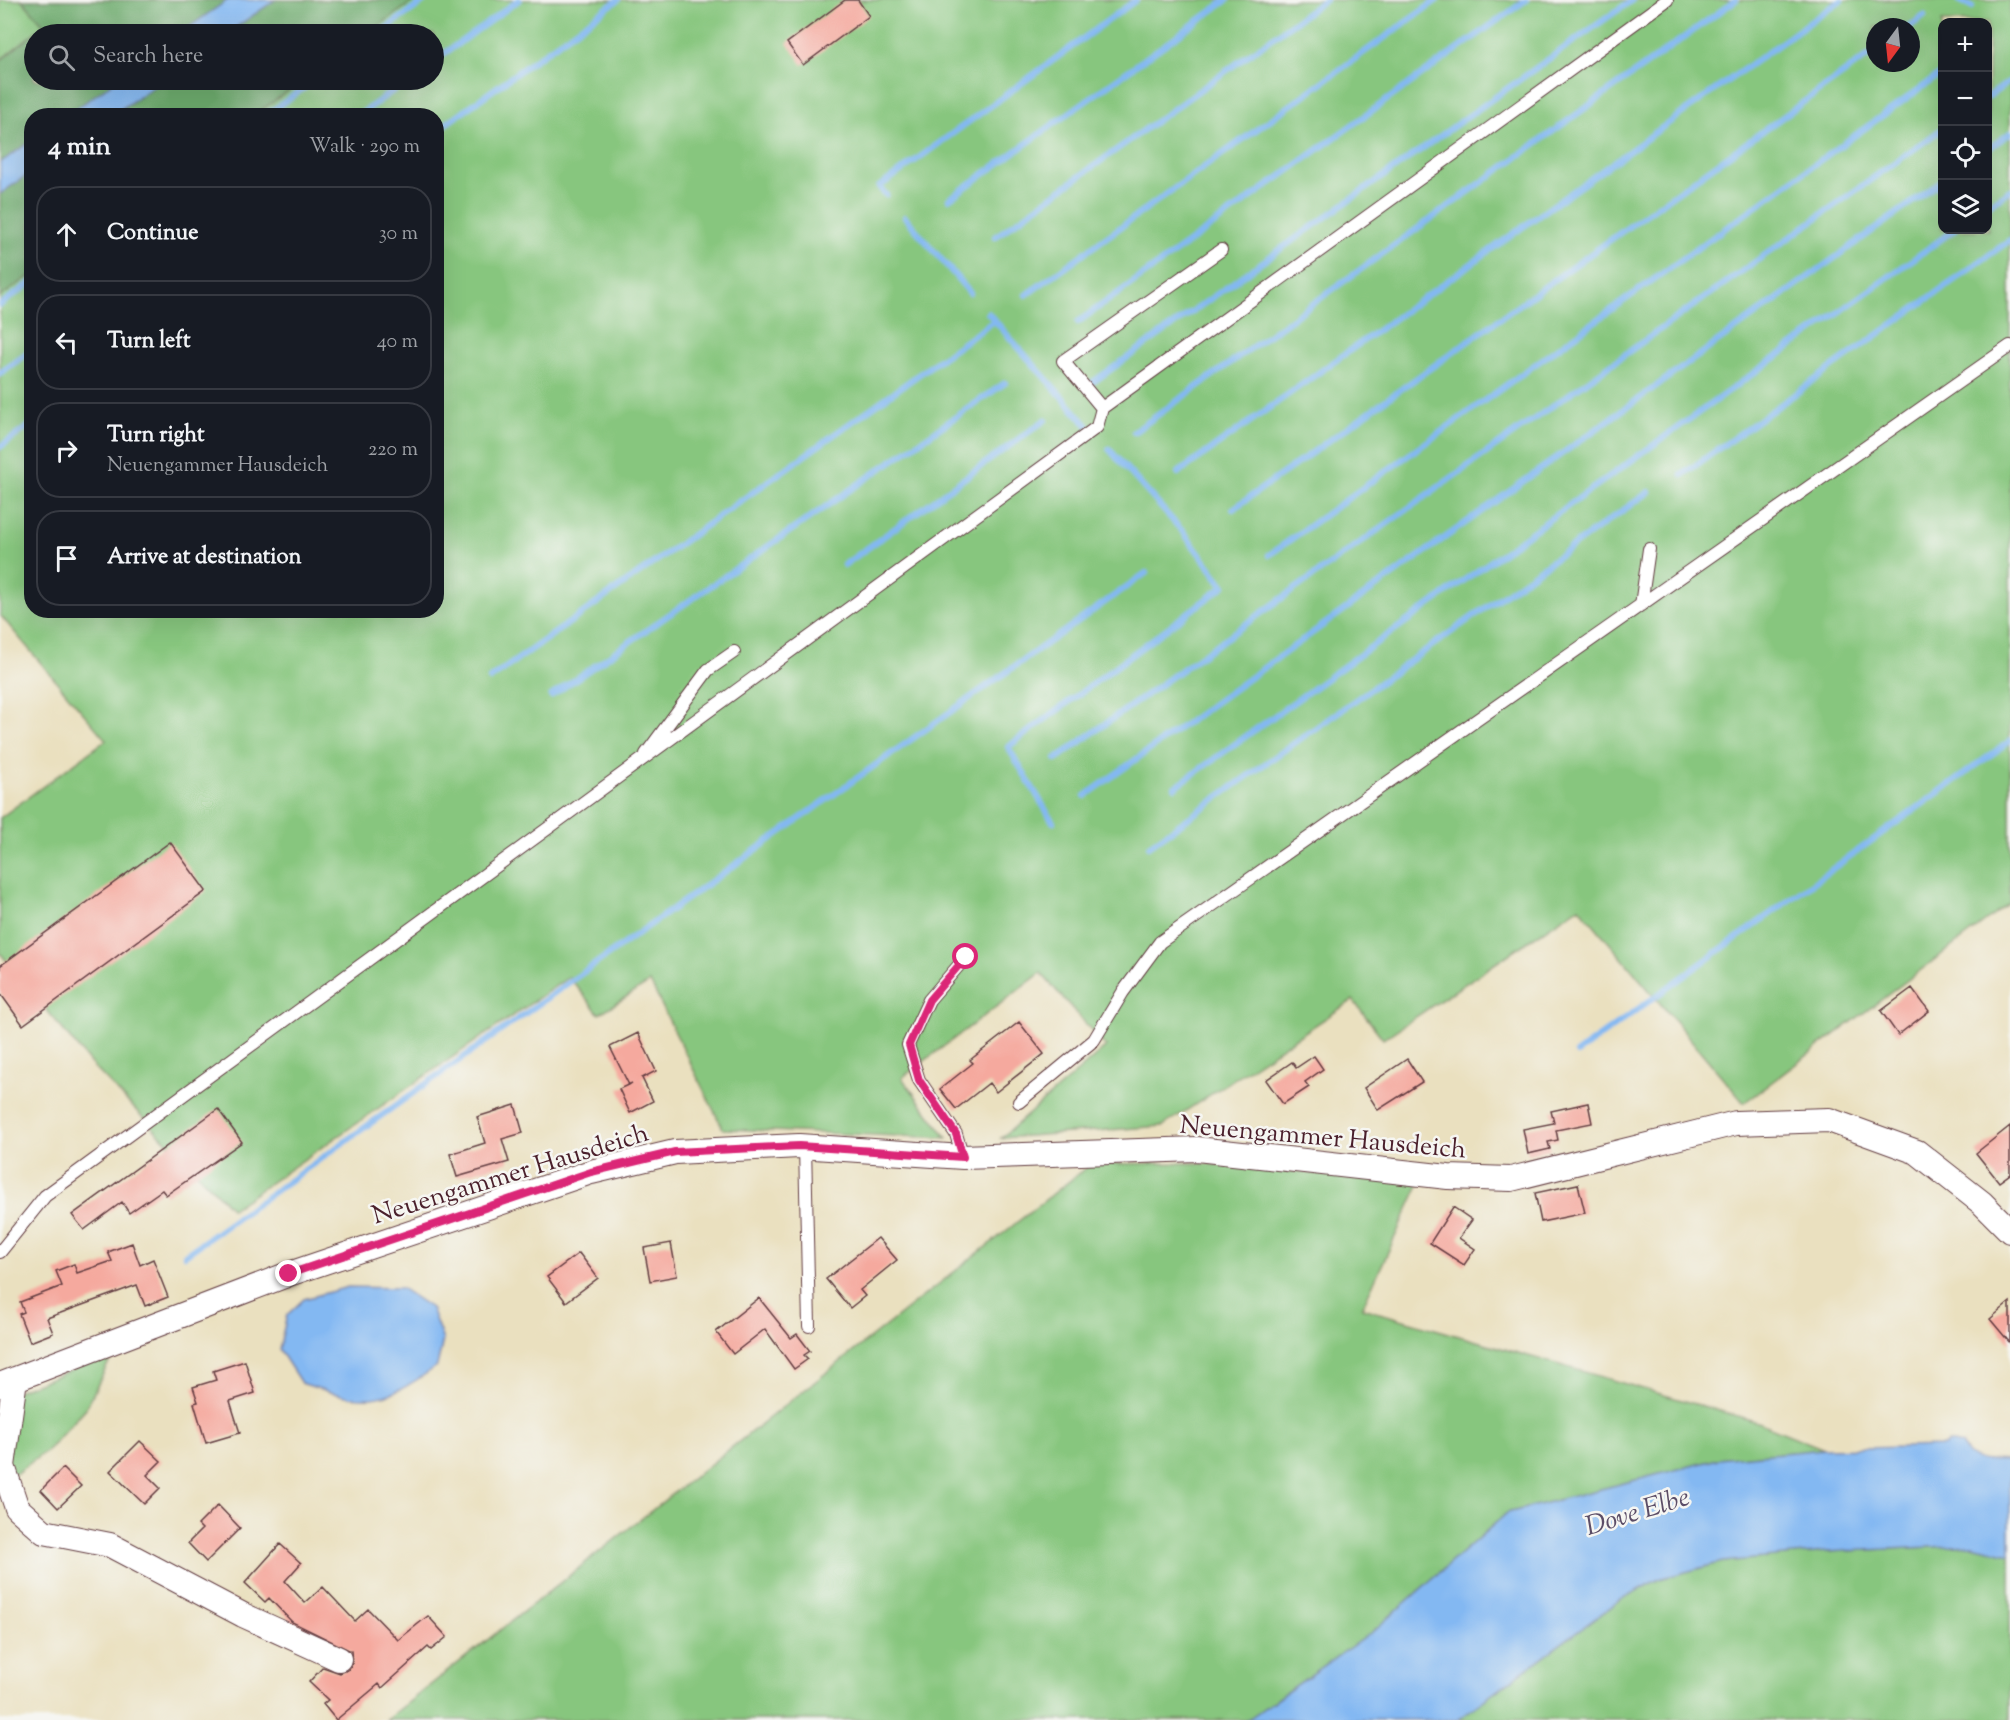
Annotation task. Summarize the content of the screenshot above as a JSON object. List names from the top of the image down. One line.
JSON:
{"streets":{"street":["Neuengammer Hausdeich"]},"water":["Dove Elbe"],"north":"bottom","page":{"map_buttons":["+","−"],"search":"Search here","heading":["4 min","Walk · 290 m"],"list":[["Continue","30 m"],["Turn left","40 m"],["Turn right","Neuengammer Hausdeich","220 m"],"Arrive at destination"]}}
